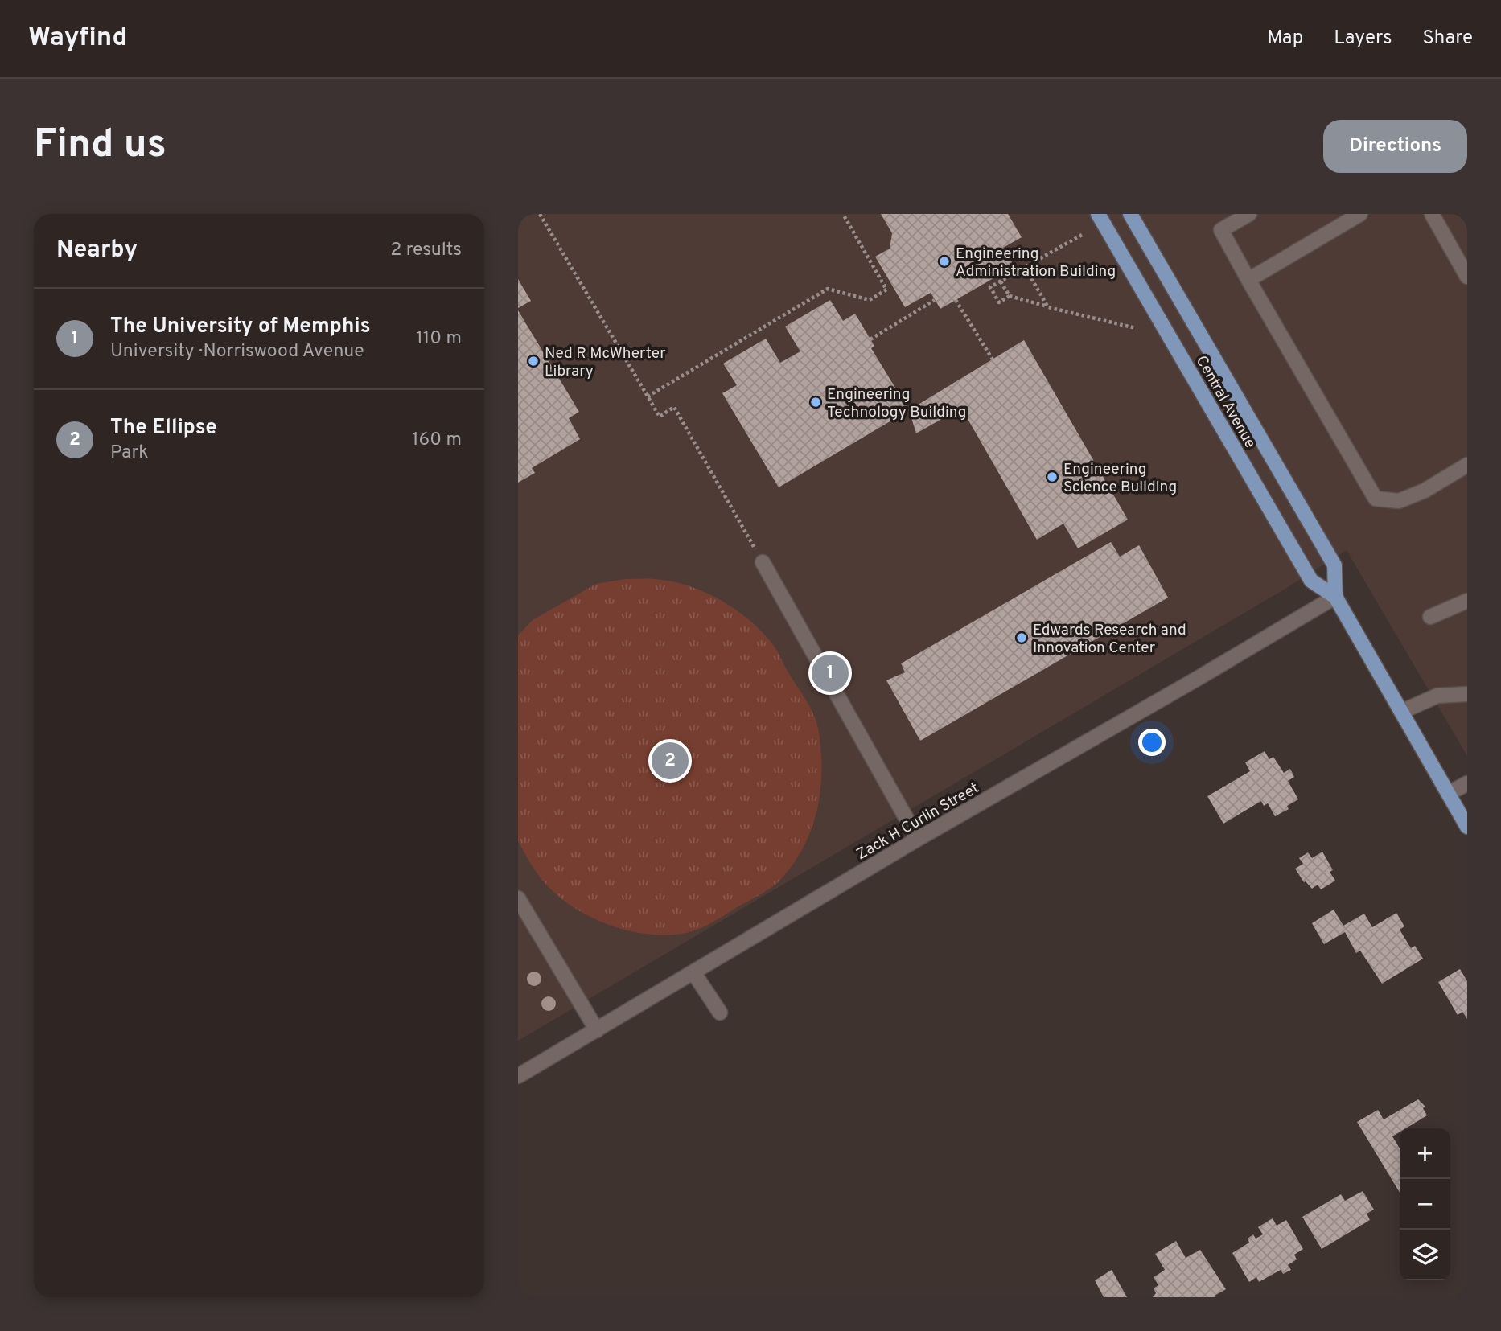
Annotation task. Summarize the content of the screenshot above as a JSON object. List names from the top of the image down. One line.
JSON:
{"streets":{"main road":["Central Avenue"],"street":["Zack H Curlin Street"]},"crossings":[["Central Avenue","Zack H Curlin Street"]],"places":["Engineering Administration Building","Ned R McWherter Library","Engineering Technology Building","Engineering Science Building","Edwards Research and Innovation Center"],"page":{"header":"Wayfind","nav":["Map","Layers","Share"],"buttons":"Directions","title":"Find us","heading":["Nearby","2 results"],"list":[{"mark":"1","name":"The University of Memphis","note":"University · Norriswood Avenue","value":"110 m"},{"mark":"2","name":"The Ellipse","note":"Park","value":"160 m"}],"pins":["1","2"],"map_buttons":["+","−"]}}
